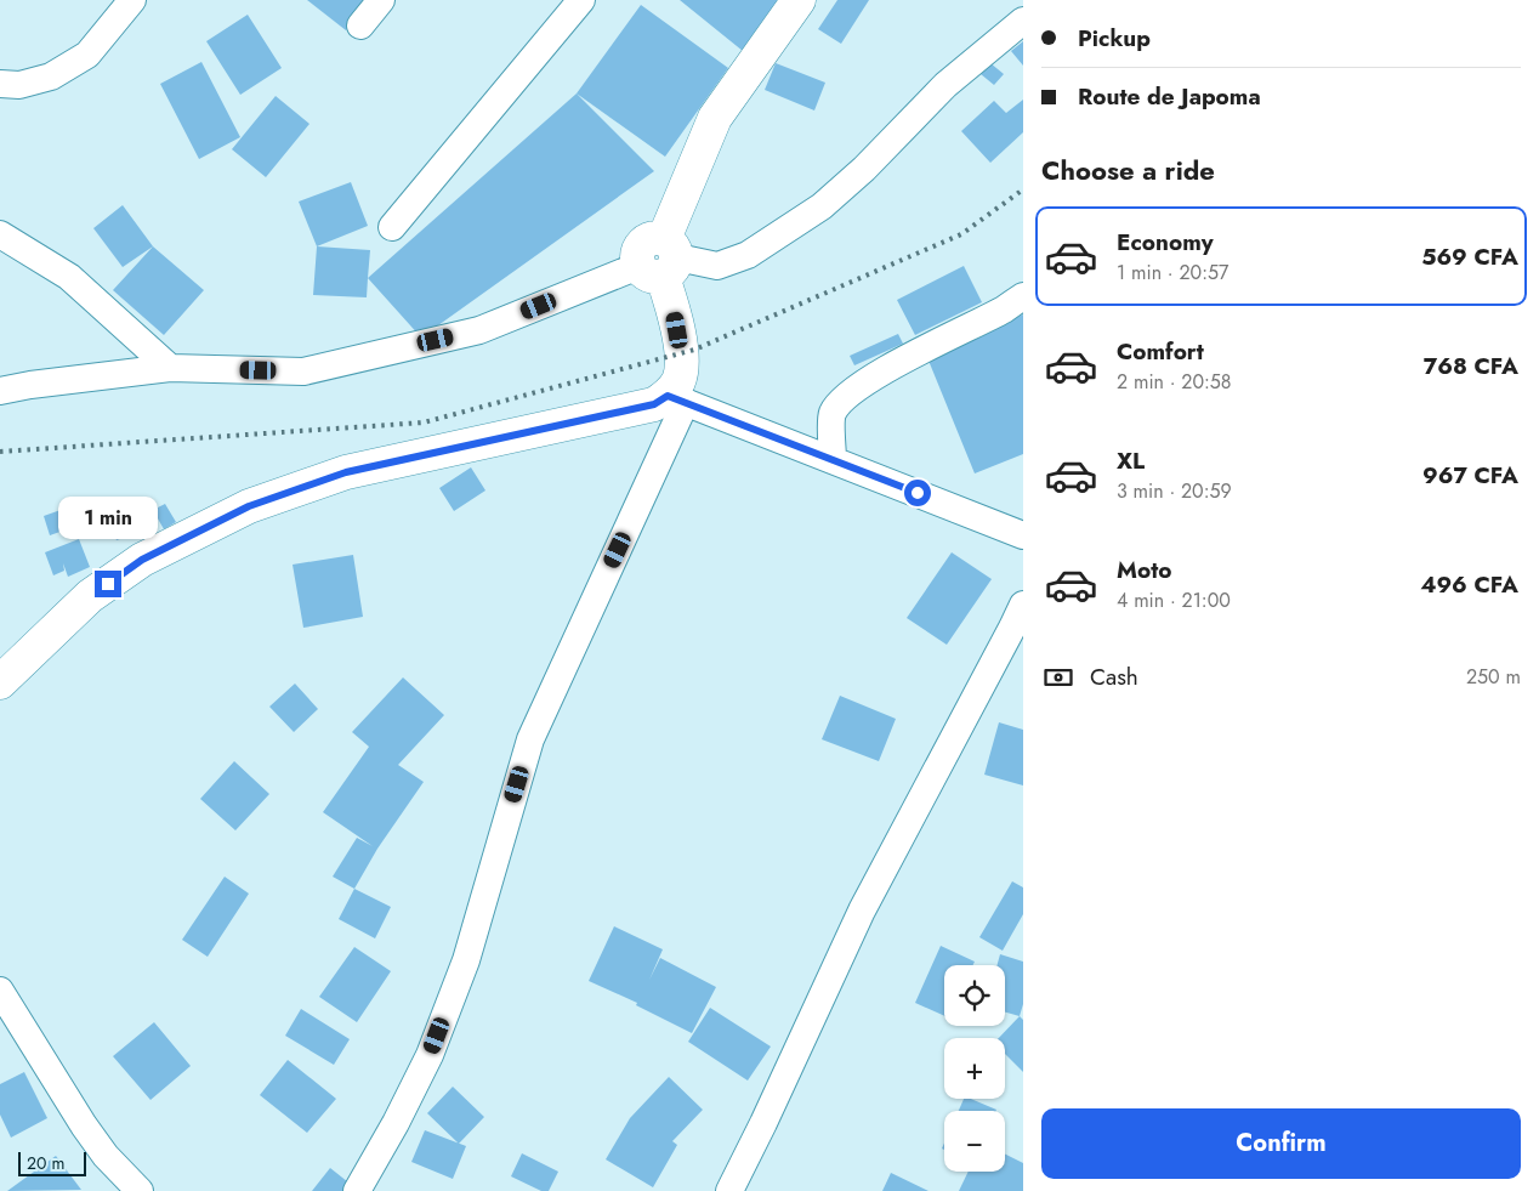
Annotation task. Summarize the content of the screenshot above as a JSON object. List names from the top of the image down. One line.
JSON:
{"scale_bar":"20 m","page":{"banner":["Pickup","Route de Japoma"],"heading":"Choose a ride","list":[{"name":"Economy","note":"1 min · 20:57","value":"569 CFA"},{"name":"Comfort","note":"2 min · 20:58","value":"768 CFA"},{"name":"XL","note":"3 min · 20:59","value":"967 CFA"},{"name":"Moto","note":"4 min · 21:00","value":"496 CFA"}],"bubble":"1 min","pay":["Cash","250 m"],"map_buttons":["+","−"],"buttons":"Confirm","scale":"20 m"}}
